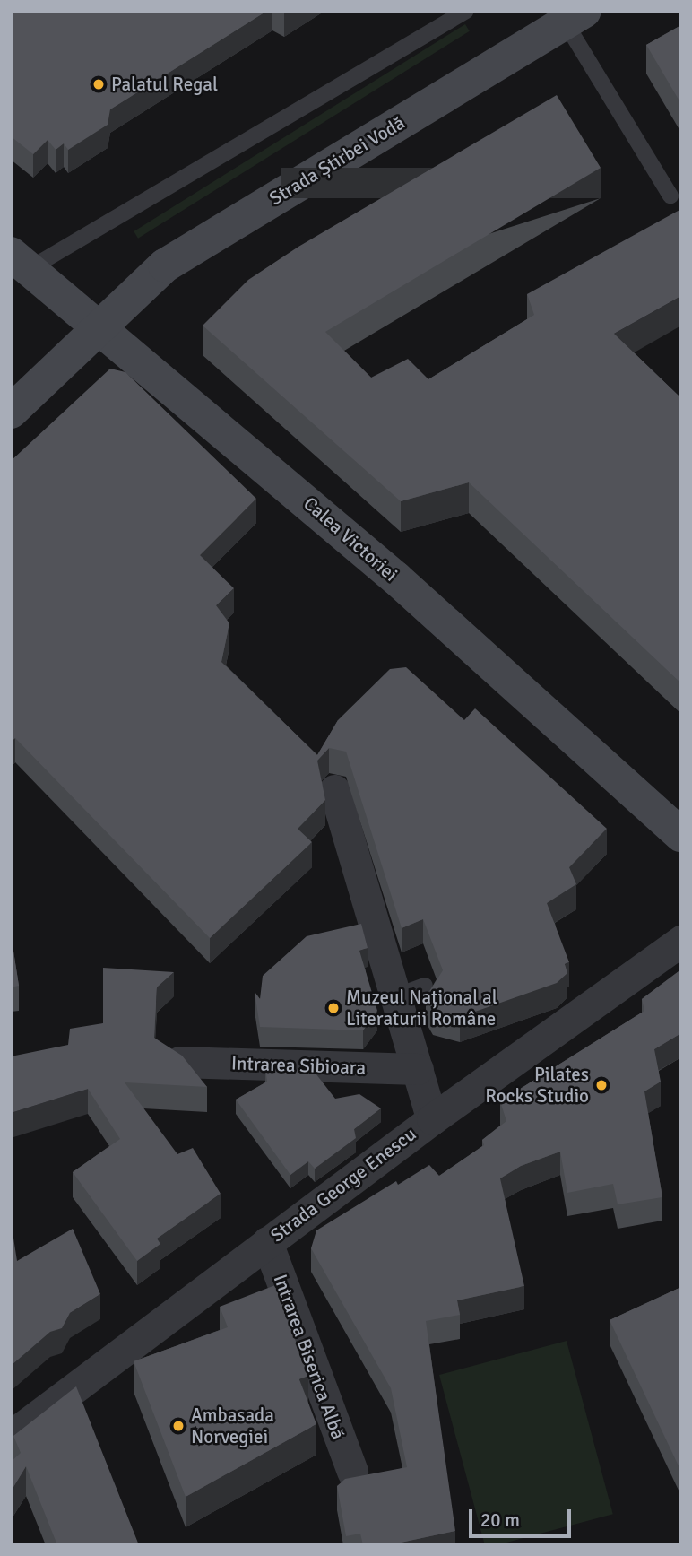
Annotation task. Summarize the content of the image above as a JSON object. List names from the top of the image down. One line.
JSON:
{"streets":{"main road":["Strada Știrbei Vodă","Calea Victoriei"],"street":["Intrarea Sibioara","Strada George Enescu","Intrarea Biserica Albă"]},"crossings":[["Strada Știrbei Vodă","Calea Victoriei"],["Strada George Enescu","Intrarea Biserica Albă"]],"places":["Palatul Regal","Muzeul Național al Literaturii Române","Pilates Rocks Studio","Ambasada Norvegiei"],"scale_bar":"20 m"}
